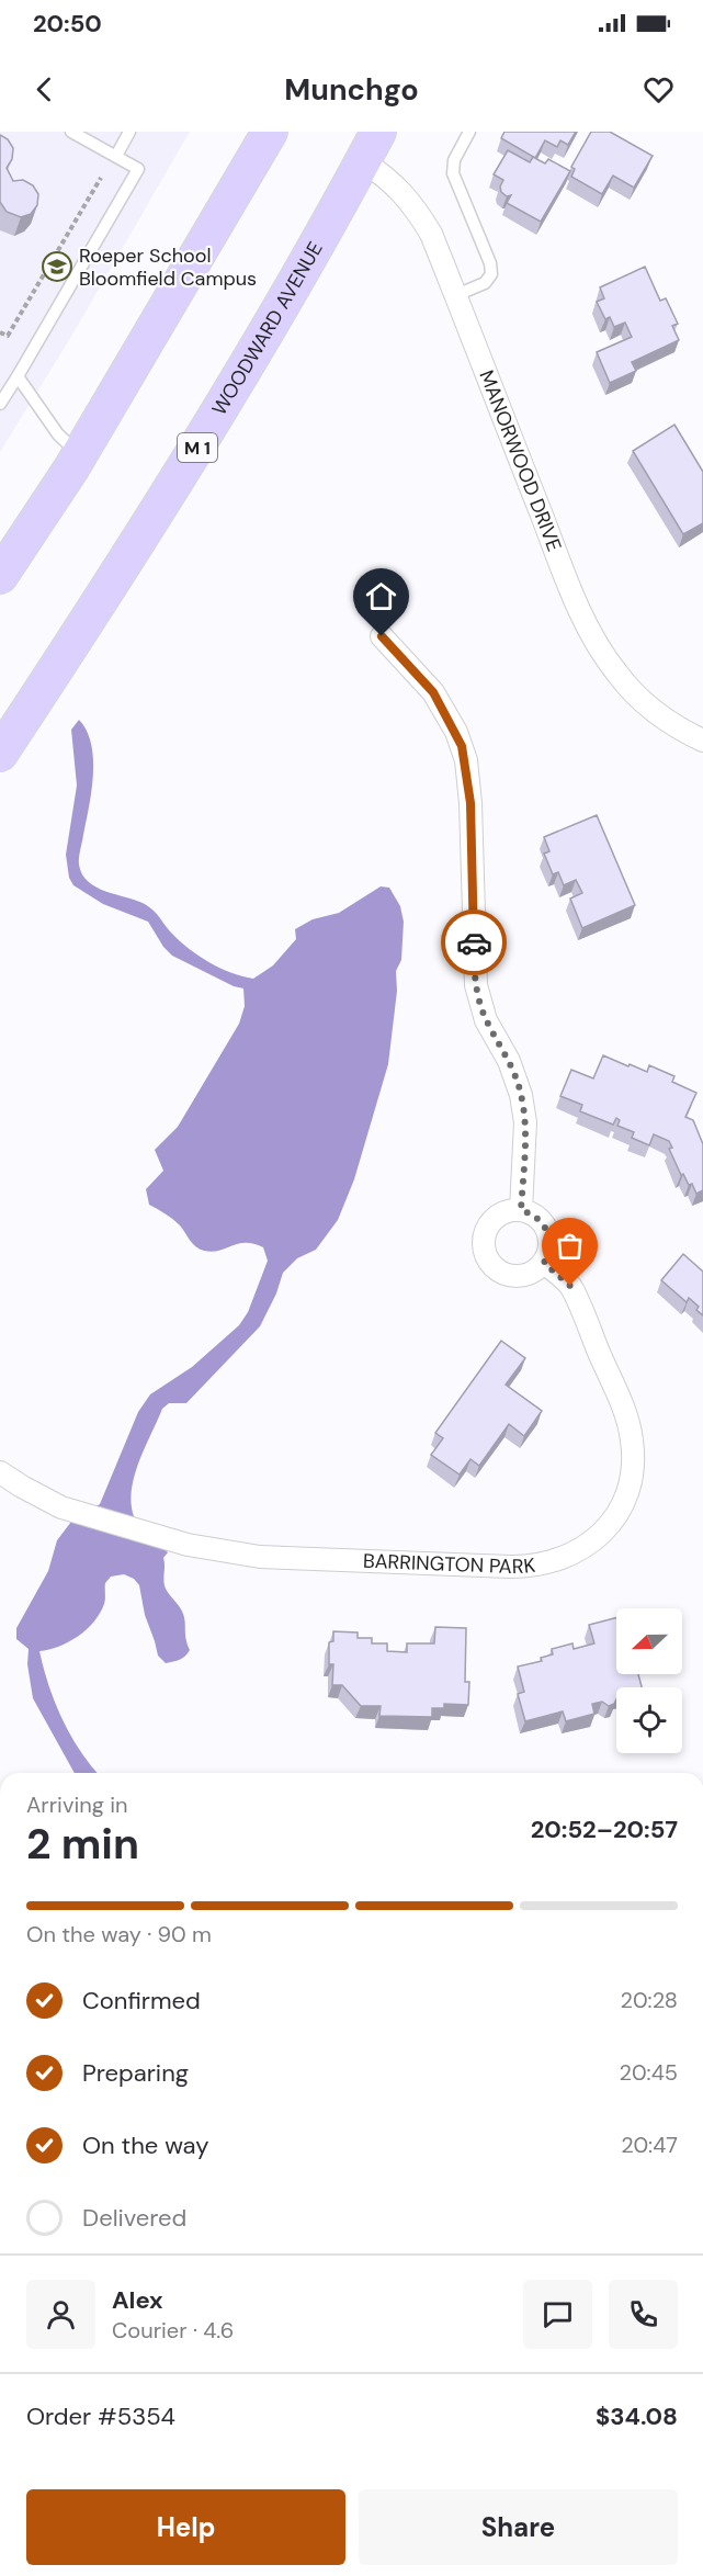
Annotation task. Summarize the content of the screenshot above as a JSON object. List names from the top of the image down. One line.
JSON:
{"streets":{"main road":["WOODWARD AVENUE","M 1"],"street":["MANORWOOD DRIVE","BARRINGTON PARK"]},"crossings":[["WOODWARD AVENUE","MANORWOOD DRIVE"]],"places":{"school or university":["Roeper School Bloomfield Campus"]},"north":"left","page":{"status":"20:50","header":"Munchgo","heading":["2 min","Arriving in","20:52–20:57"],"panel":["Alex","Courier · 4.6","Order #5354","$34.08"],"bar":"On the way · 90 m","list":[["Confirmed","20:28"],["Preparing","20:45"],["On the way","20:47"],"Delivered"],"buttons":["Help","Share"]}}
